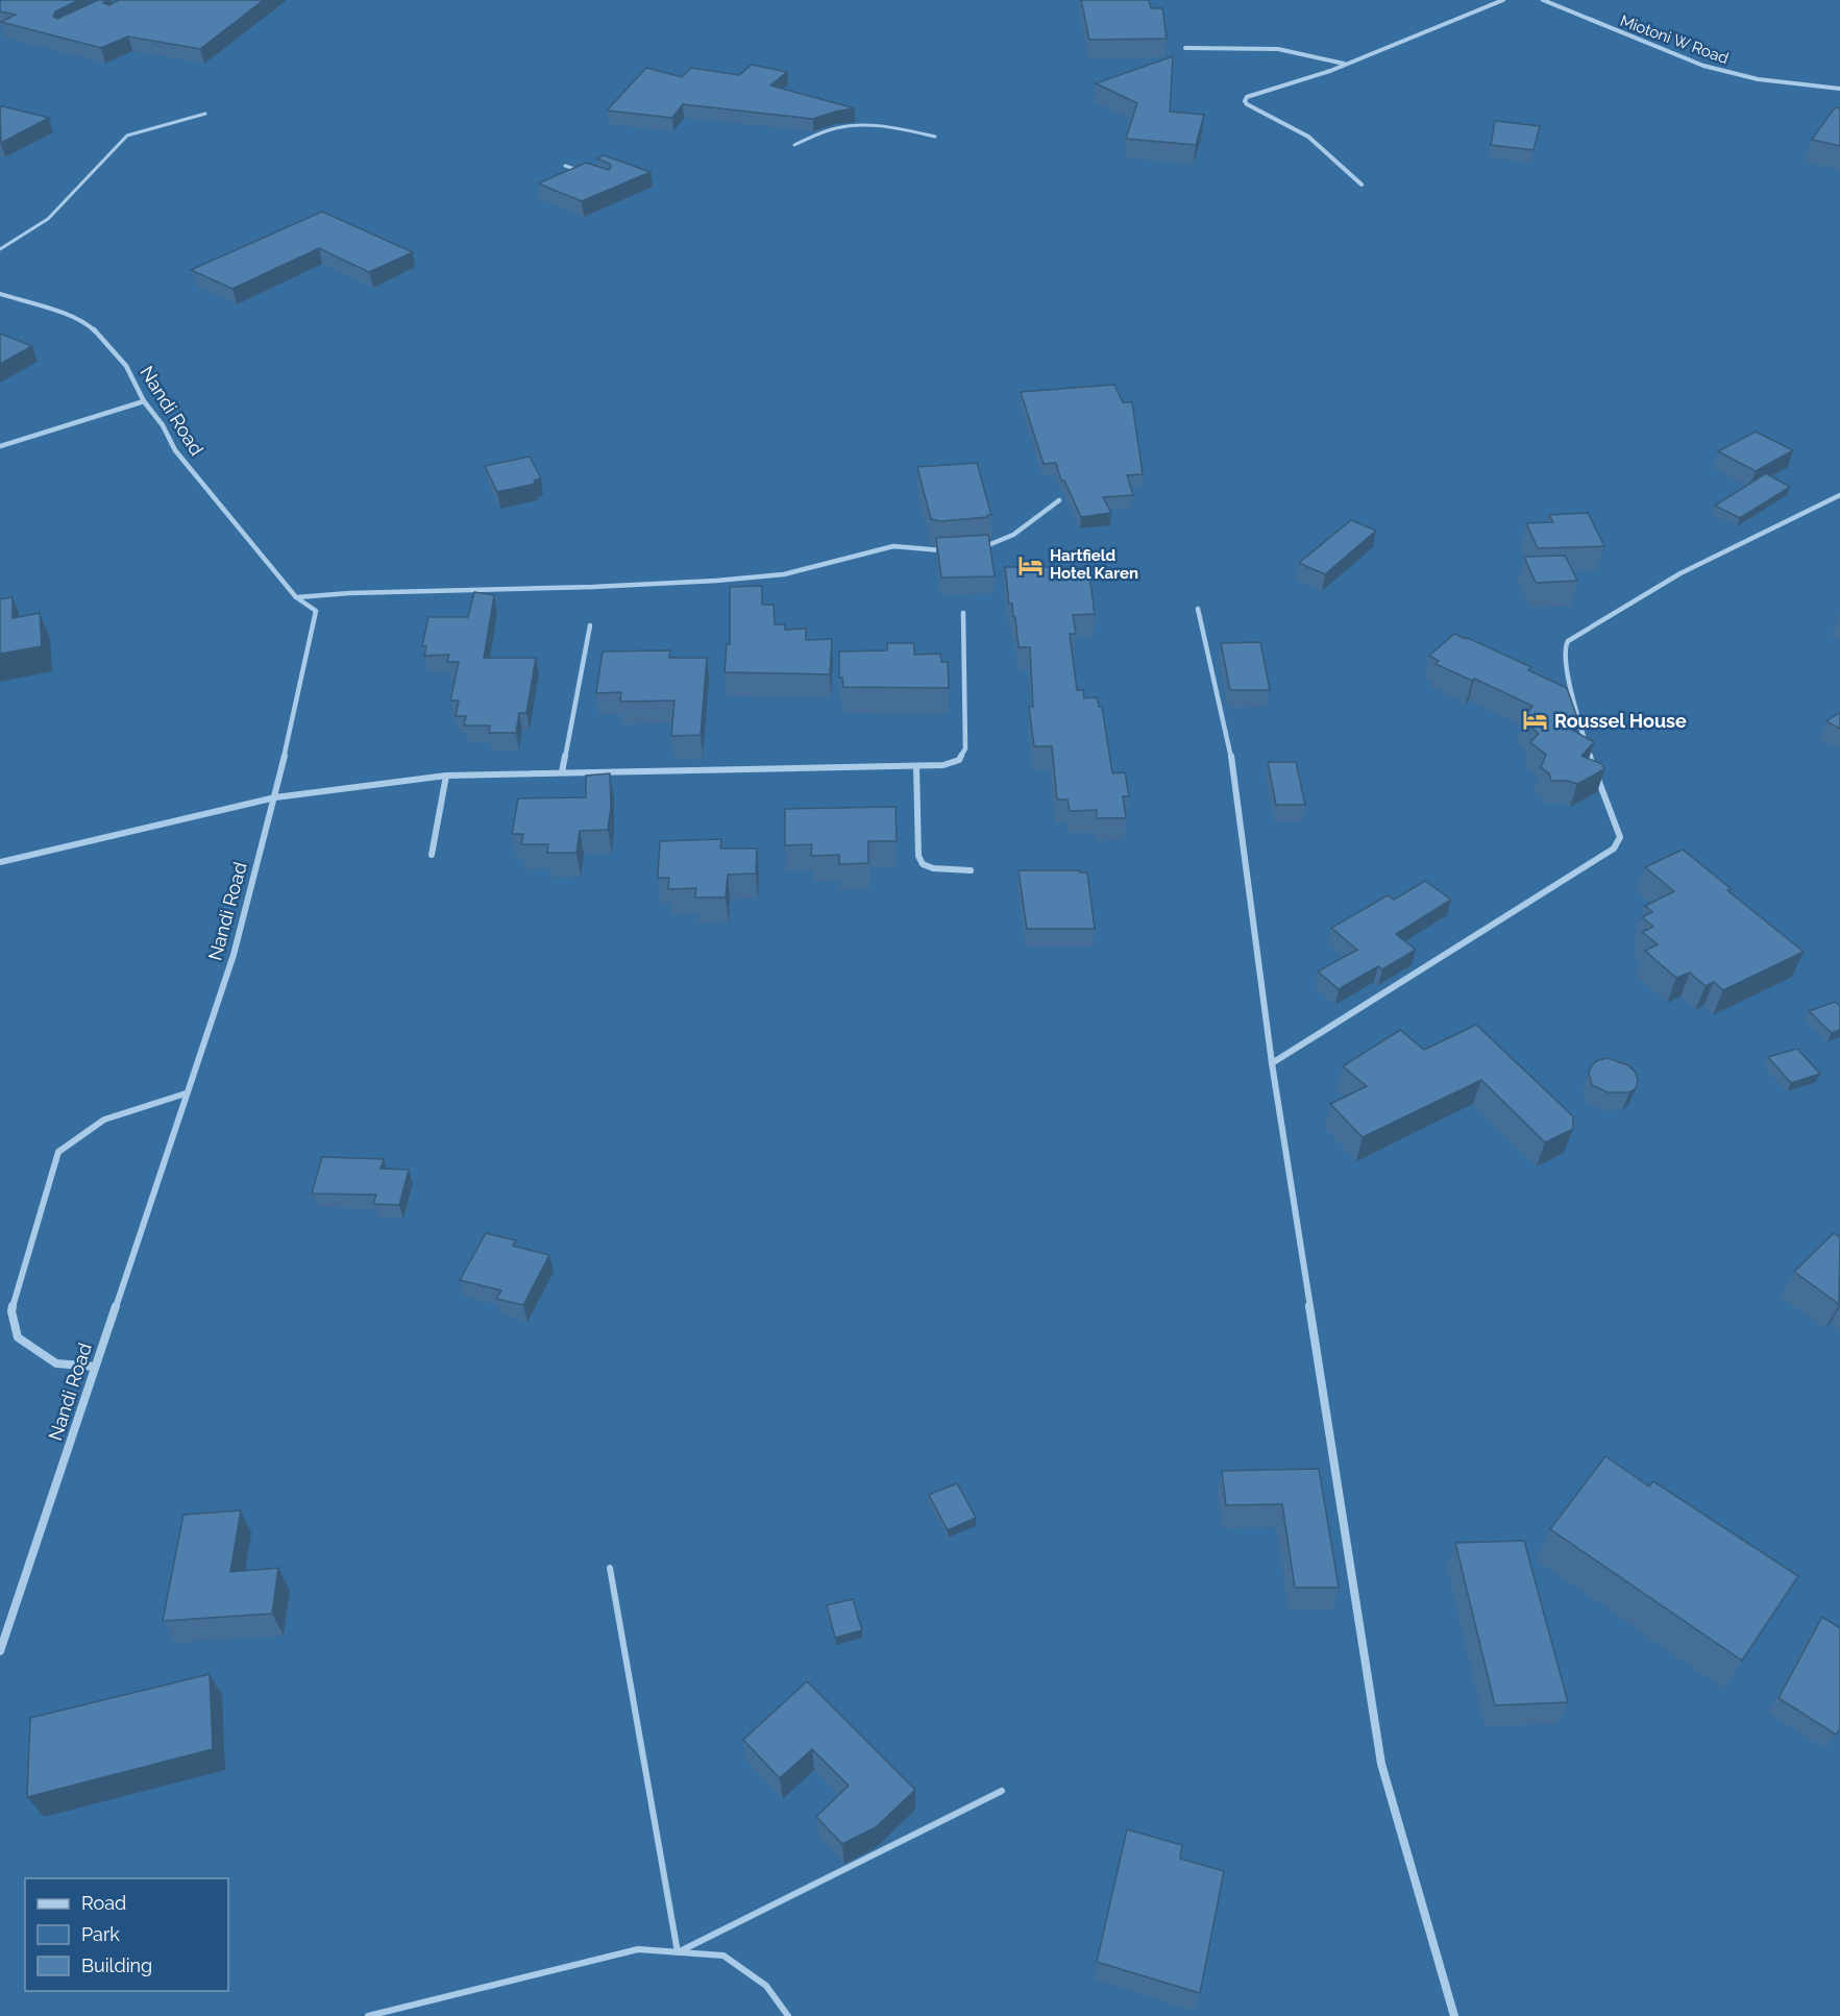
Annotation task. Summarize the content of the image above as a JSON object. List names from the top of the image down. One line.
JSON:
{"streets":{"street":["Miotoni W Road","Nandi Road"]},"places":{"hotel":["Hartfield Hotel Karen","Roussel House"]},"legend":["Road","Park","Building"]}
